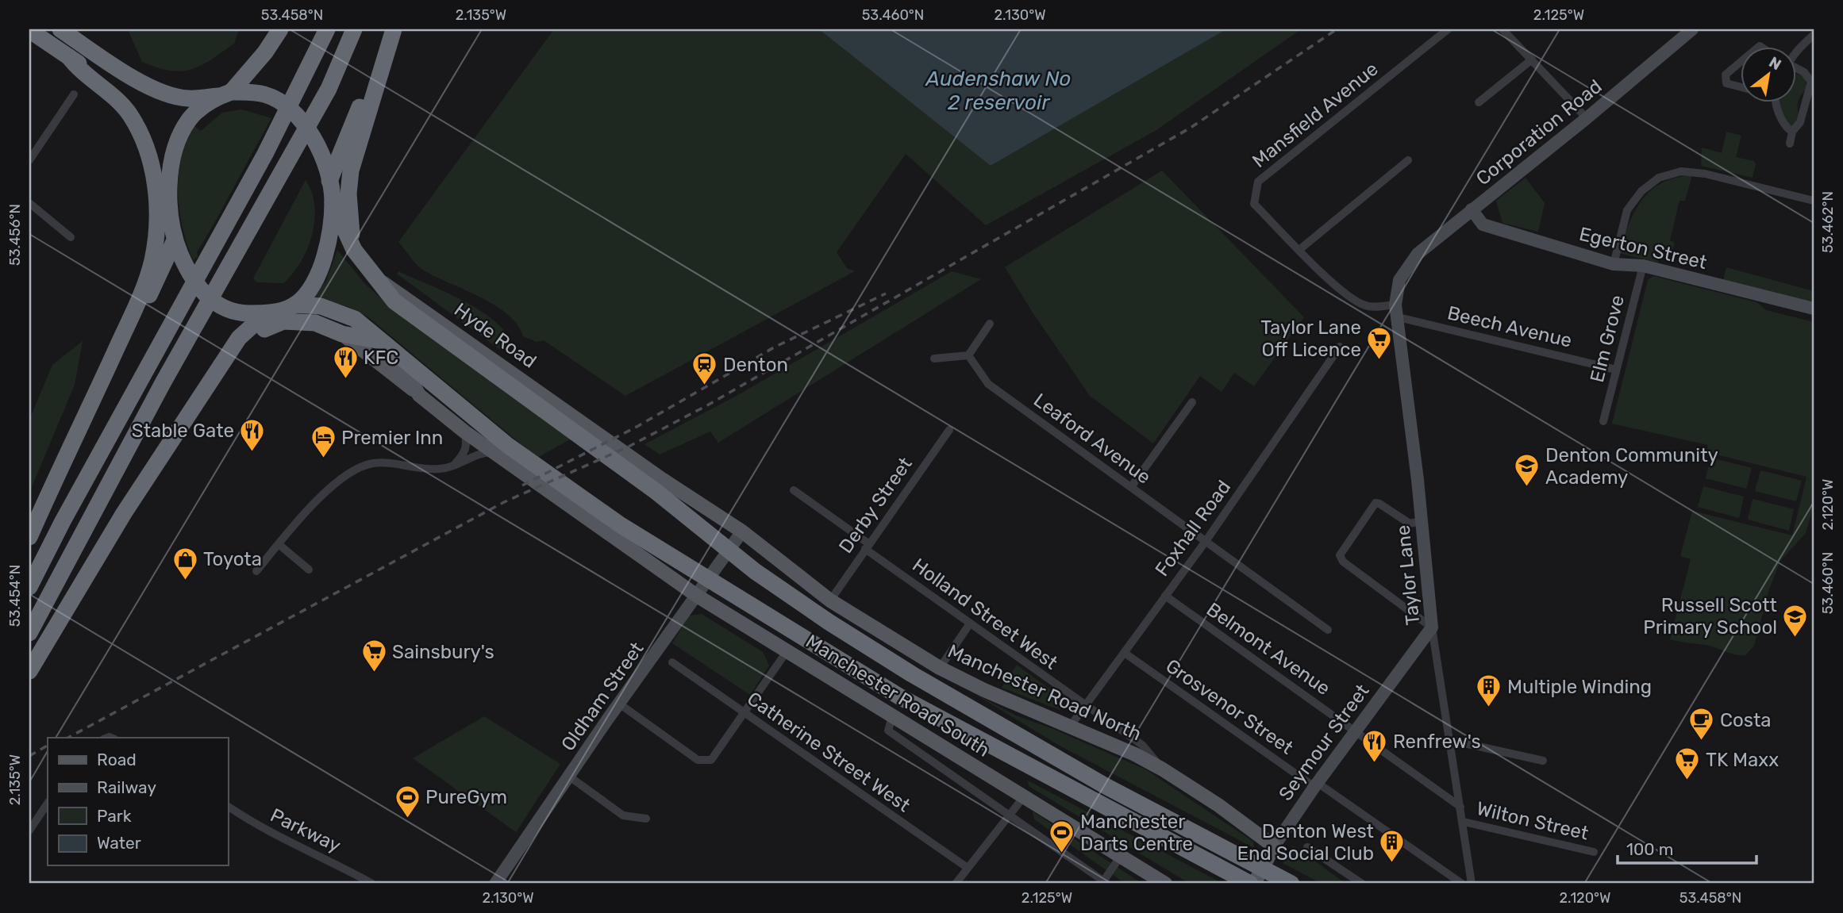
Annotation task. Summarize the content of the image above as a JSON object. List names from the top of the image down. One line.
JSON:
{"streets":{"main road":["Hyde Road","Manchester Road North","Manchester Road South","Seymour Street"],"street":["Mansfield Avenue","Corporation Road","Egerton Street","Beech Avenue","Elm Grove","Leaford Avenue","Derby Street","Foxhall Road","Taylor Lane","Holland Street West","Belmont Avenue","Oldham Street","Grosvenor Street","Catherine Street West","Wilton Street","Parkway"]},"crossings":[["Mansfield Avenue","Beech Avenue"],["Mansfield Avenue","Taylor Lane"],["Corporation Road","Egerton Street"],["Corporation Road","Taylor Lane"],["Egerton Street","Elm Grove"],["Beech Avenue","Elm Grove"],["Beech Avenue","Taylor Lane"],["Hyde Road","Manchester Road North"],["Leaford Avenue","Foxhall Road"],["Derby Street","Holland Street West"],["Derby Street","Manchester Road North"],["Foxhall Road","Holland Street West"],["Foxhall Road","Belmont Avenue"],["Foxhall Road","Manchester Road North"],["Foxhall Road","Grosvenor Street"],["Taylor Lane","Belmont Avenue"],["Taylor Lane","Seymour Street"],["Taylor Lane","Wilton Street"],["Holland Street West","Manchester Road North"],["Belmont Avenue","Seymour Street"],["Manchester Road North","Oldham Street"],["Manchester Road North","Seymour Street"],["Manchester Road South","Oldham Street"],["Grosvenor Street","Seymour Street"]],"water":["Audenshaw No 2 reservoir"],"places":{"supermarket":["Taylor Lane Off Licence","Sainsbury's","TK Maxx"],"restaurant":["KFC","Stable Gate","Renfrew's"],"station":["Denton"],"hotel":["Premier Inn"],"school or university":["Denton Community Academy","Russell Scott Primary School"],"shop":["Toyota"],"building":["Multiple Winding","Denton West End Social Club"],"cafe":["Costa"],"sports":["PureGym","Manchester Darts Centre"]},"legend":["Road","Railway","Park","Water"],"scale_bar":"100 m","north":"top right","coordinates":["53.458°N","2.135°W","53.460°N","2.130°W","2.125°W","53.462°N","53.456°N","2.120°W","53.454°N"]}
